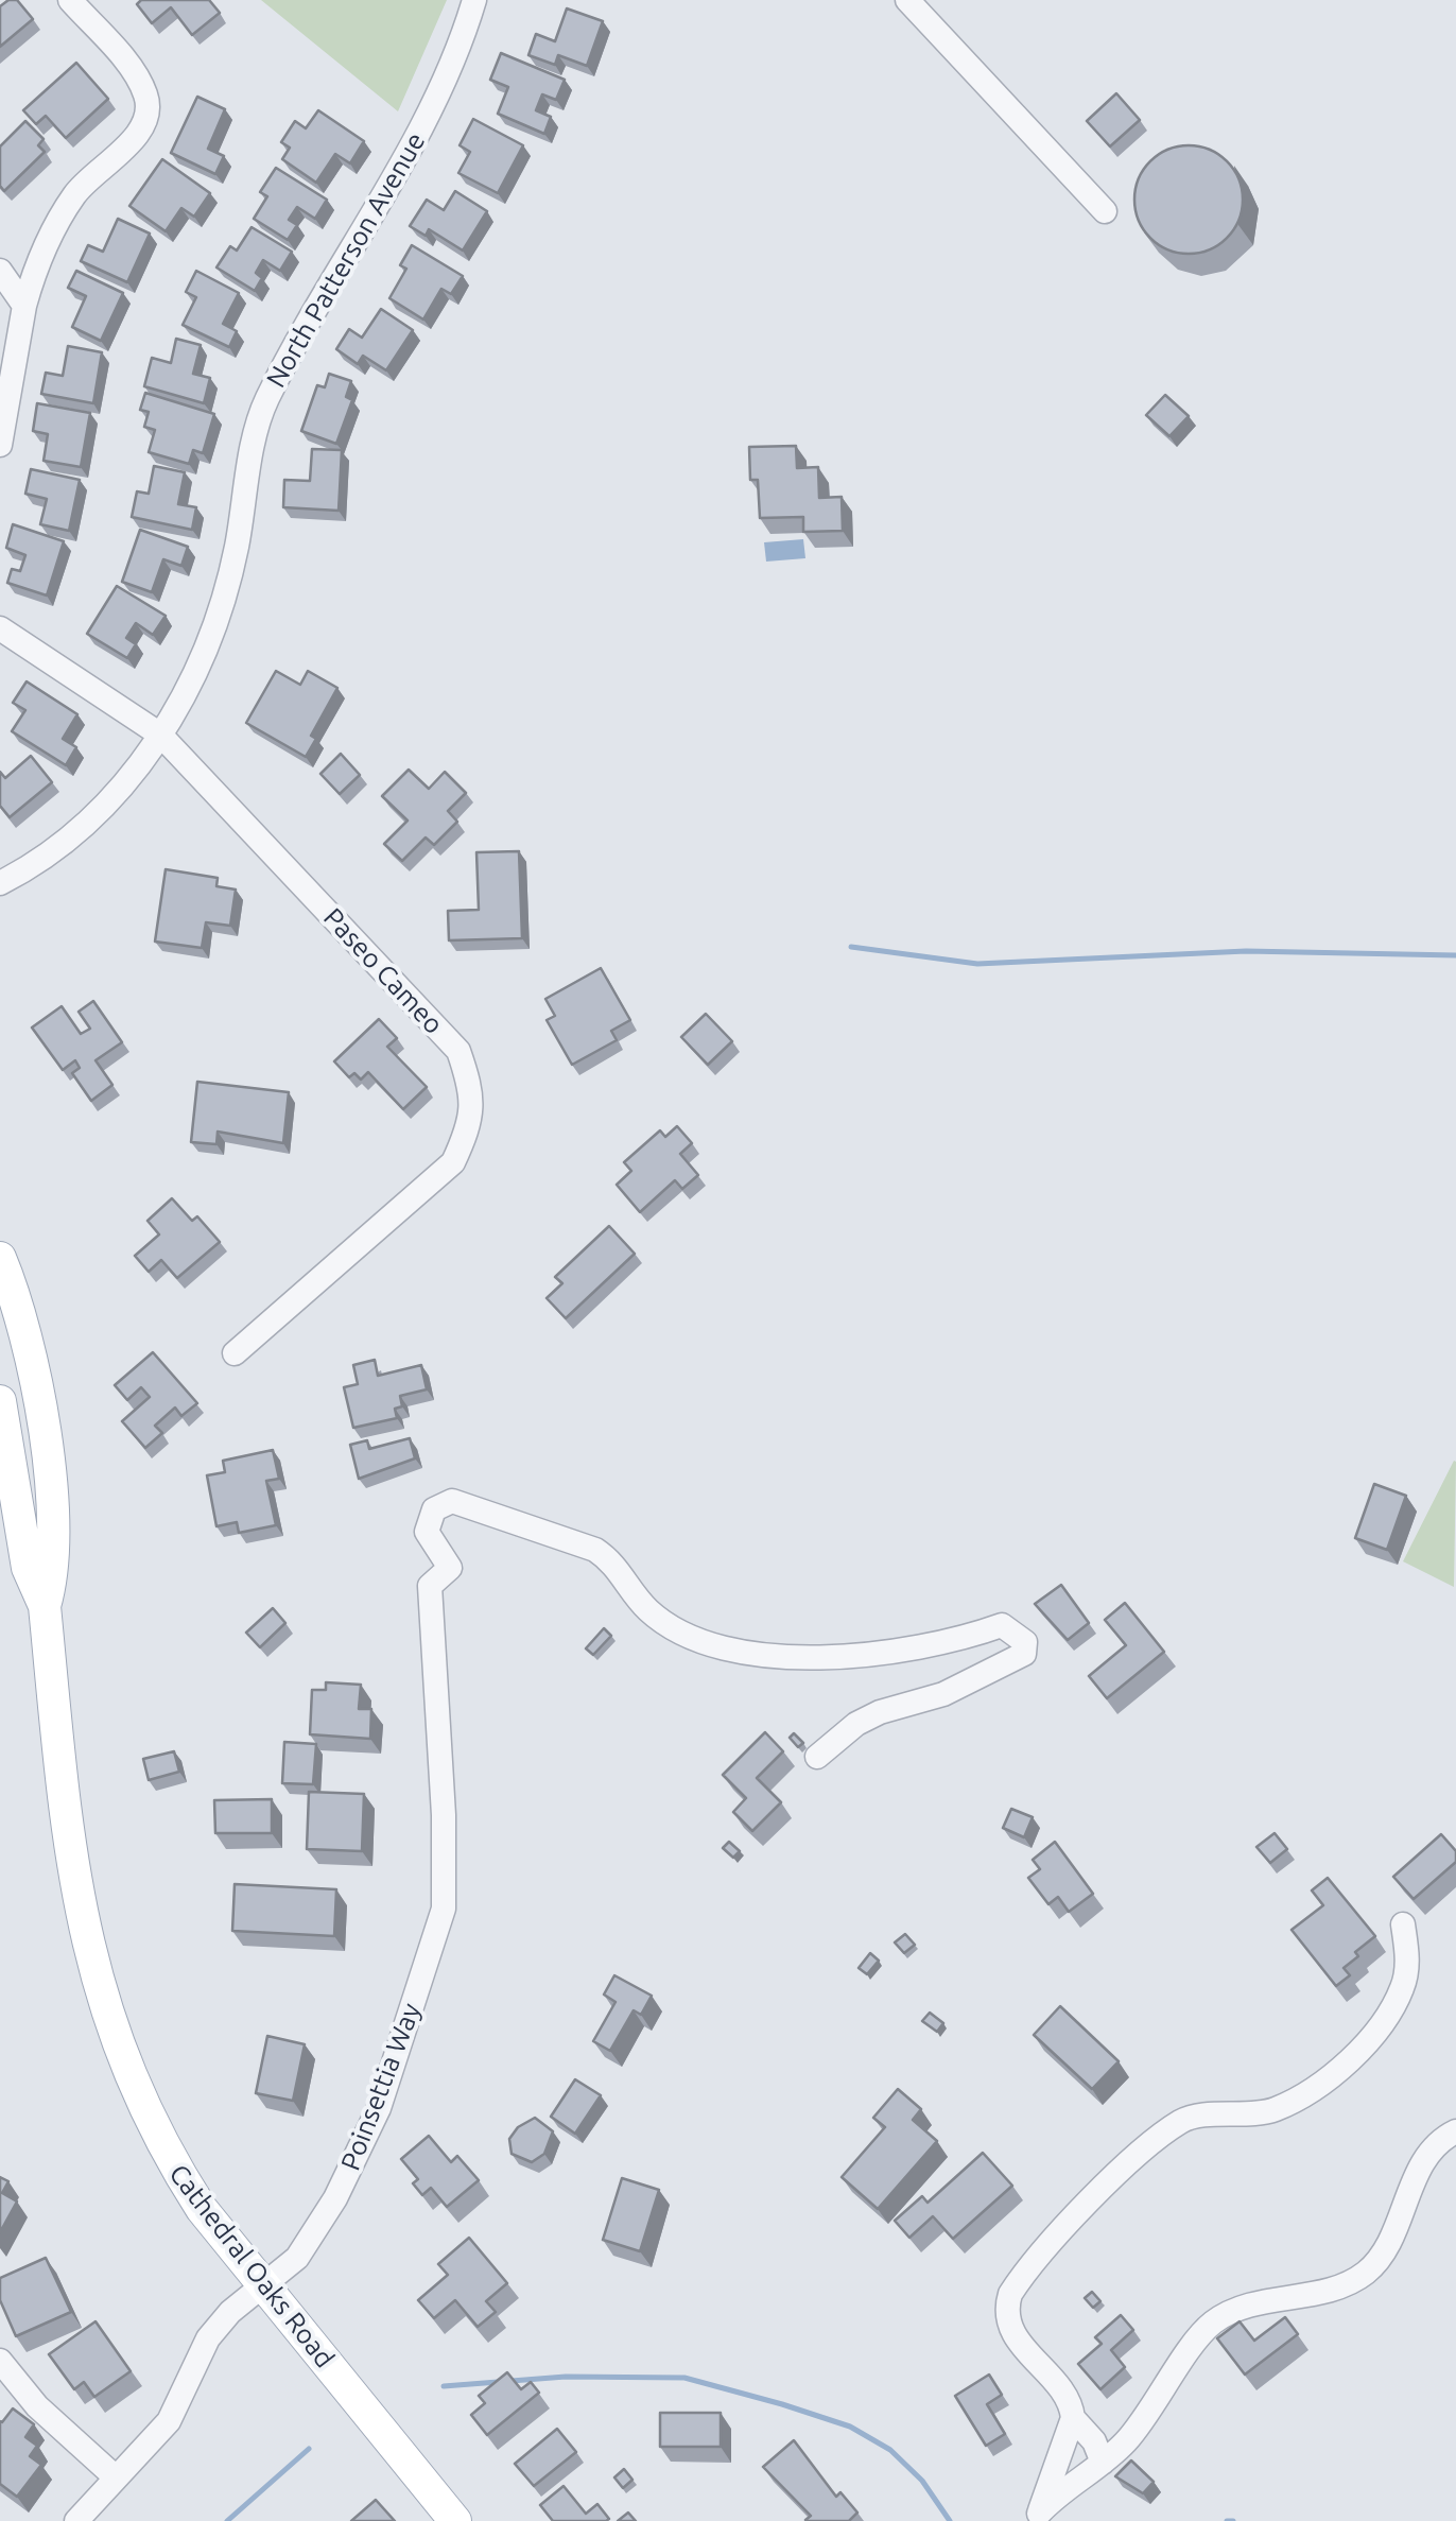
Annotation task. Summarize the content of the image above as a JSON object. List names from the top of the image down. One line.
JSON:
{"streets":{"main road":["Cathedral Oaks Road"],"street":["North Patterson Avenue","Paseo Cameo","Poinsettia Way"]},"crossings":[["North Patterson Avenue","Paseo Cameo"],["Poinsettia Way","Cathedral Oaks Road"]]}
